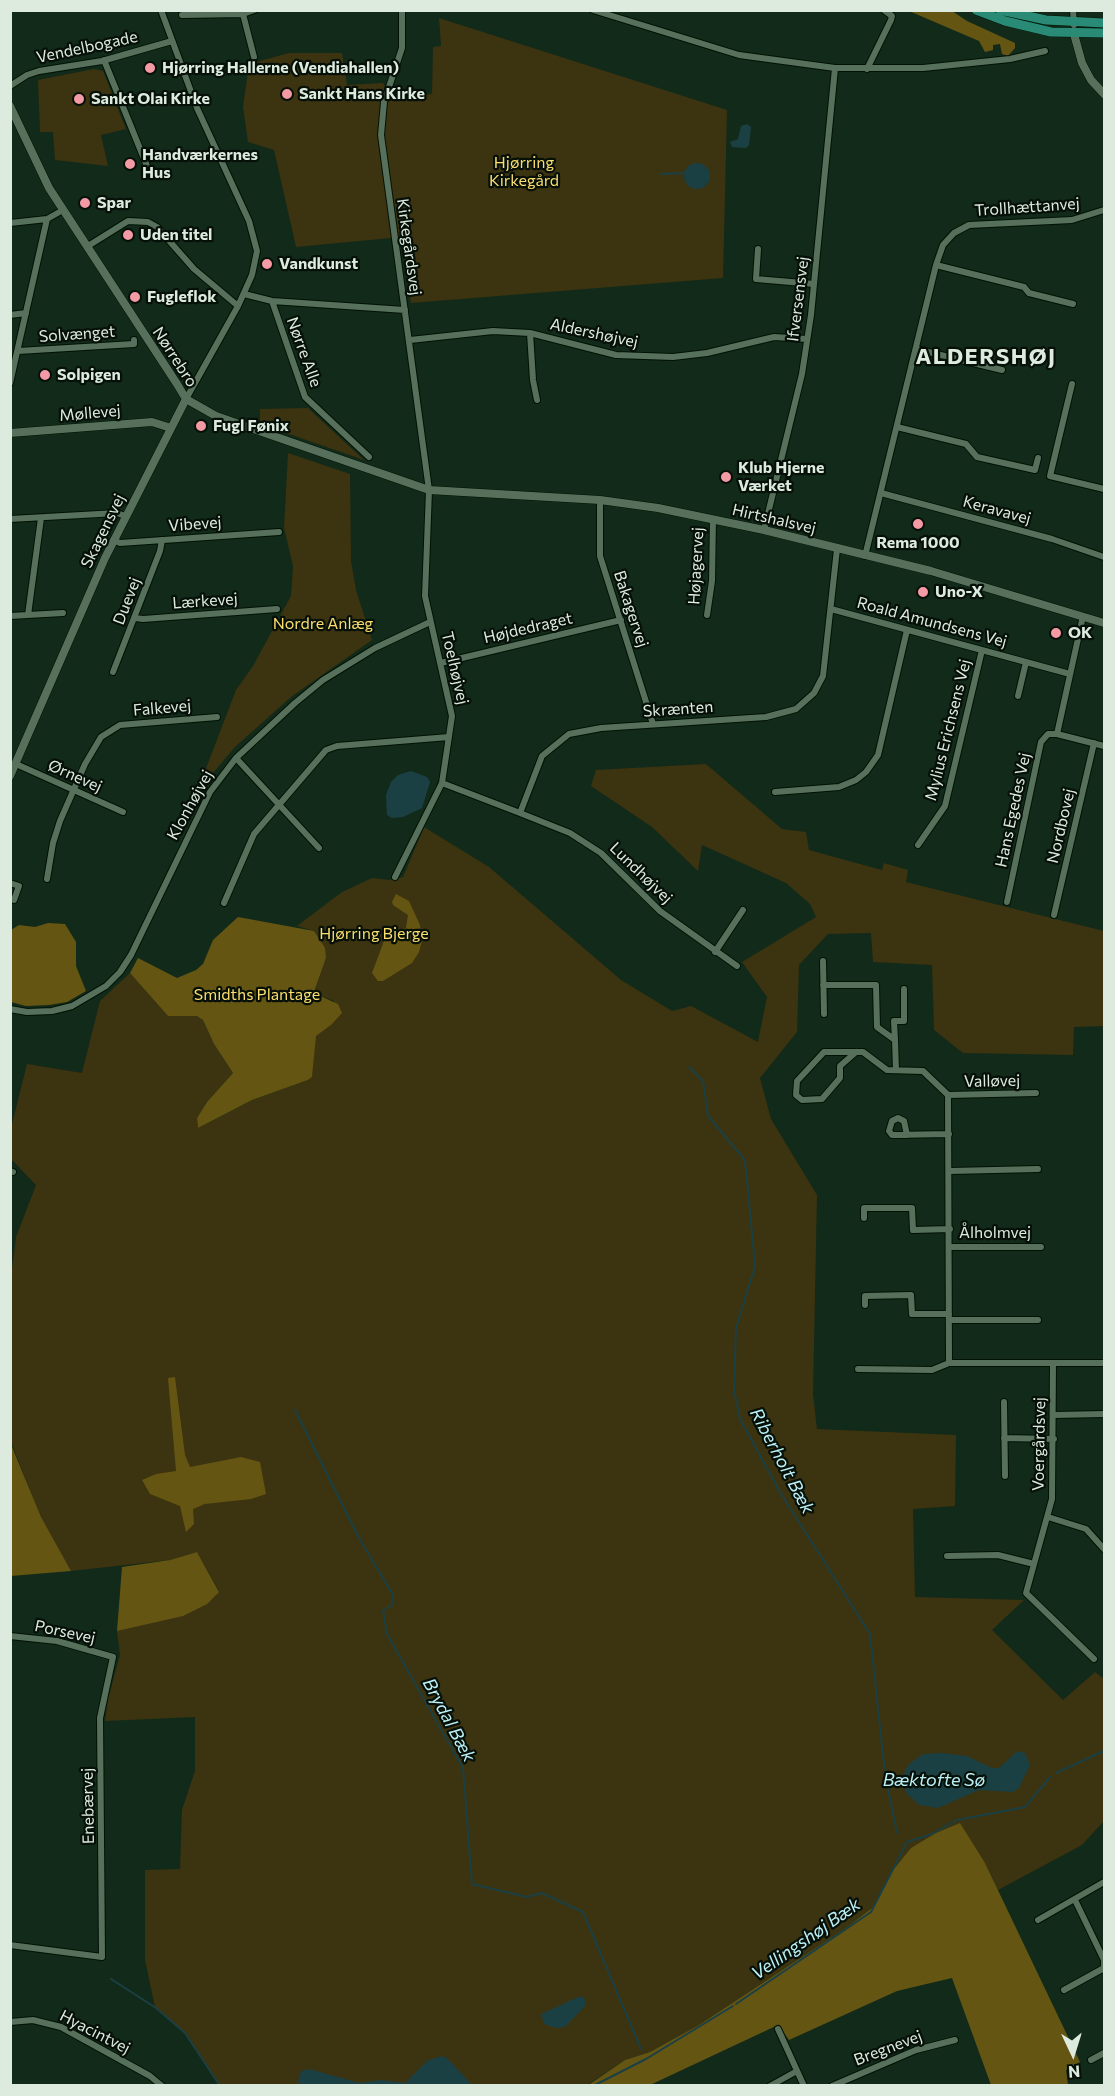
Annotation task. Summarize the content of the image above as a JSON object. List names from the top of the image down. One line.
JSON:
{"streets":{"street":["Vendelbogade","Trollhættanvej","Kirkegårdsvej","Ifversensvej","Aldershøjvej","Solvænget","Nørre Alle","Nørrebro","Møllevej","Keravavej","Hirtshalsvej","Vibevej","Skagensvej","Højagervej","Duevej","Lærkevej","Bakagervej","Roald Amundsens Vej","Højdedraget","Toelhøjvej","Falkevej","Skrænten","Mylius Erichsens Vej","Ørnevej","Klonhøjvej","Hans Egedes Vej","Nordbovej","Lundhøjvej","Valløvej","Ålholmvej","Voergårdsvej","Porsevej","Enebærvej","Hyacintvej","Bregnevej"]},"crossings":[["Vendelbogade","Skagensvej"],["Trollhættanvej","Keravavej"],["Trollhættanvej","Hirtshalsvej"],["Kirkegårdsvej","Aldershøjvej"],["Kirkegårdsvej","Nørrebro"],["Kirkegårdsvej","Hirtshalsvej"],["Kirkegårdsvej","Toelhøjvej"],["Ifversensvej","Aldershøjvej"],["Ifversensvej","Hirtshalsvej"],["Nørrebro","Hirtshalsvej"],["Nørrebro","Skagensvej"],["Nørrebro","Toelhøjvej"],["Møllevej","Skagensvej"],["Hirtshalsvej","Højagervej"],["Hirtshalsvej","Bakagervej"],["Hirtshalsvej","Toelhøjvej"],["Hirtshalsvej","Skrænten"],["Vibevej","Skagensvej"],["Vibevej","Duevej"],["Skagensvej","Ørnevej"],["Duevej","Lærkevej"],["Bakagervej","Højdedraget"],["Bakagervej","Skrænten"],["Roald Amundsens Vej","Skrænten"],["Roald Amundsens Vej","Mylius Erichsens Vej"],["Højdedraget","Toelhøjvej"],["Toelhøjvej","Klonhøjvej"],["Falkevej","Ørnevej"],["Skrænten","Lundhøjvej"],["Porsevej","Enebærvej"]],"districts":["ALDERSHØJ"],"water":["Riberholt Bæk","Brydal Bæk","Bæktofte Sø","Vellingshøj Bæk"],"parks":["Hjørring Kirkegård","Nordre Anlæg","Hjørring Bjerge","Smidths Plantage"],"places":["Hjørring Hallerne (Vendiahallen)","Sankt Hans Kirke","Sankt Olai Kirke","Handværkernes Hus","Spar","Uden titel","Vandkunst","Fugleflok","Solpigen","Fugl Fønix","Klub Hjerne Værket","Rema 1000","Uno-X","OK"],"north":"bottom"}
